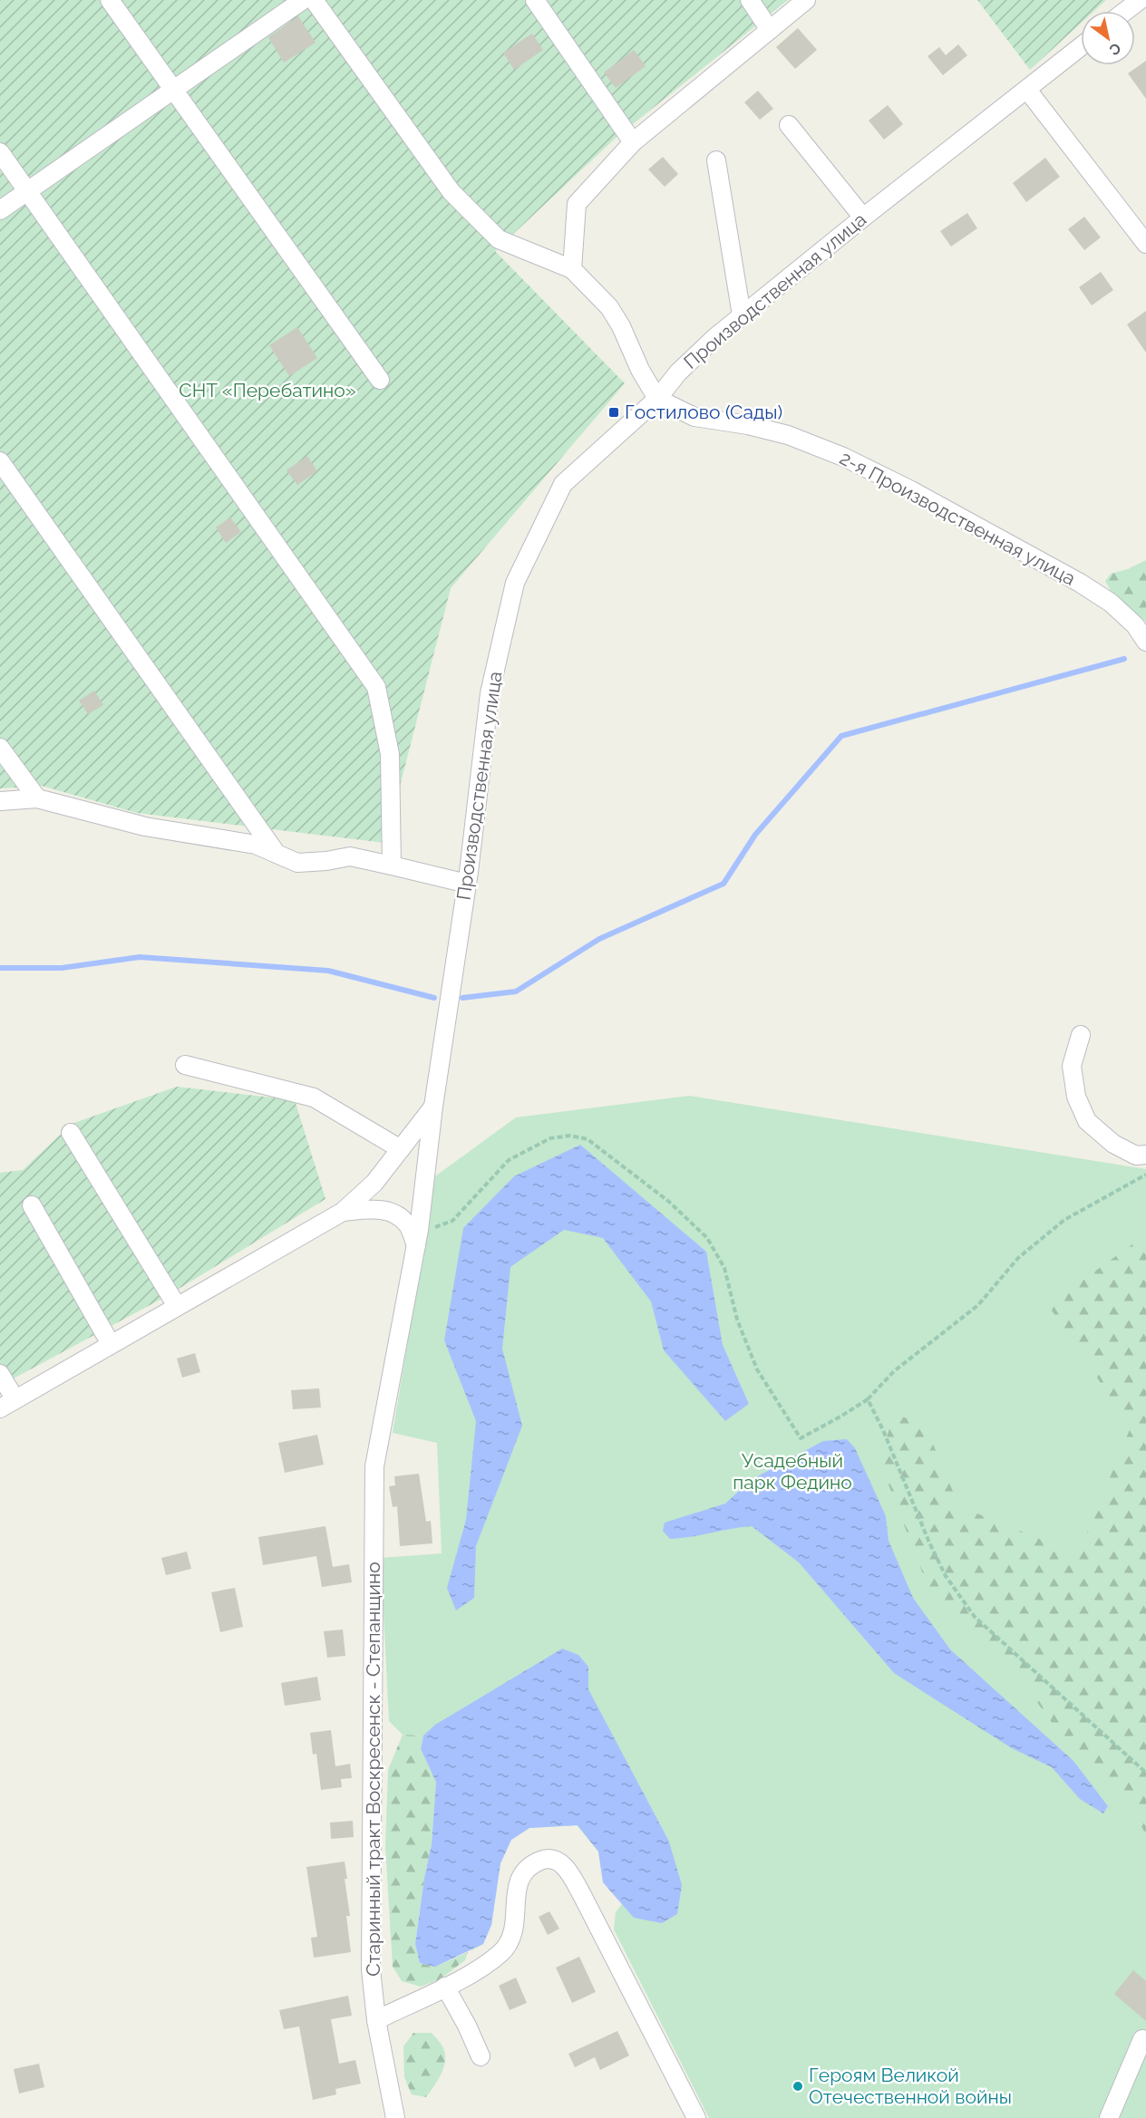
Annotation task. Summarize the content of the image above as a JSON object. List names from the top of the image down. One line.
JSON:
{"streets":{"street":["Производственная улица","2-я Производственная улица","Старинный тракт Воскресенск - Степанщино"]},"crossings":[["Производственная улица","2-я Производственная улица"],["Производственная улица","Старинный тракт Воскресенск - Степанщино"]],"parks":["СНТ «Перебатино»","Усадебный парк Федино"],"places":{"transit":["Гостилово (Сады)"],"other":["Героям Великой Отечественной войны"]},"north":"bottom right"}
